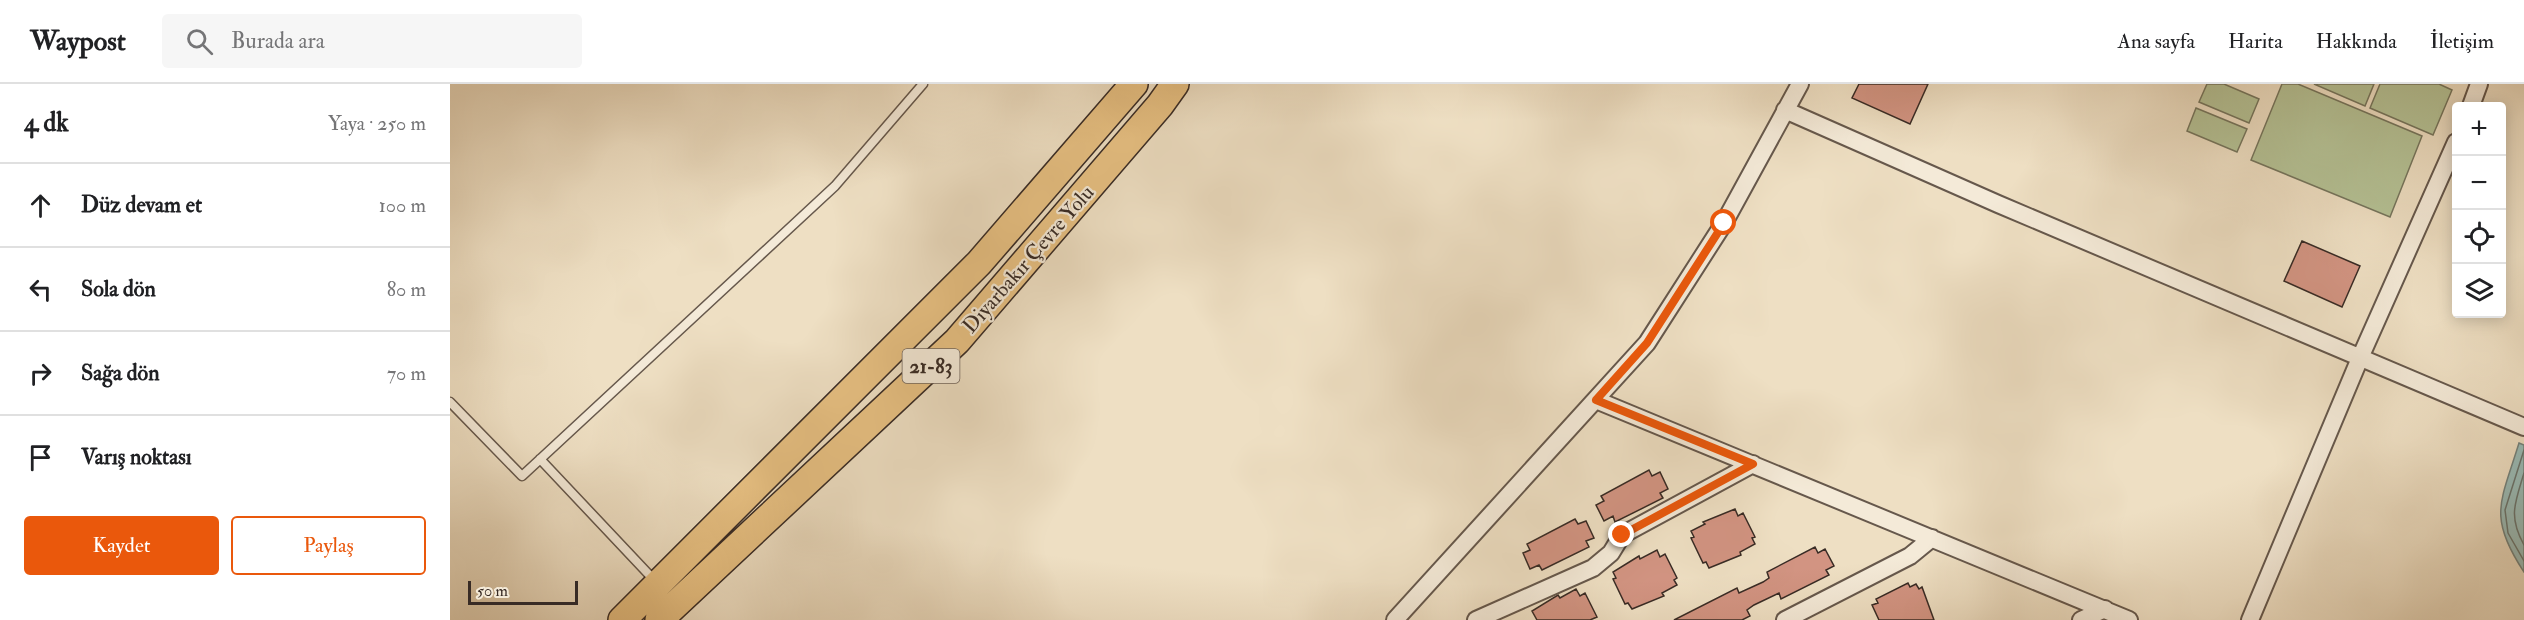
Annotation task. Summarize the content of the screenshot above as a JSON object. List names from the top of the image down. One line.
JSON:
{"streets":{"highway":["Diyarbakır Çevre Yolu","21-83"]},"scale_bar":"50 m","page":{"header":"Waypost","search":"Burada ara","nav":["Ana sayfa","Harita","Hakkında","İletişim"],"heading":["4 dk","Yaya · 250 m"],"map_buttons":["+","−"],"list":[["Düz devam et","100 m"],["Sola dön","80 m"],["Sağa dön","70 m"],"Varış noktası"],"buttons":["Kaydet","Paylaş"],"scale":"50 m"}}
